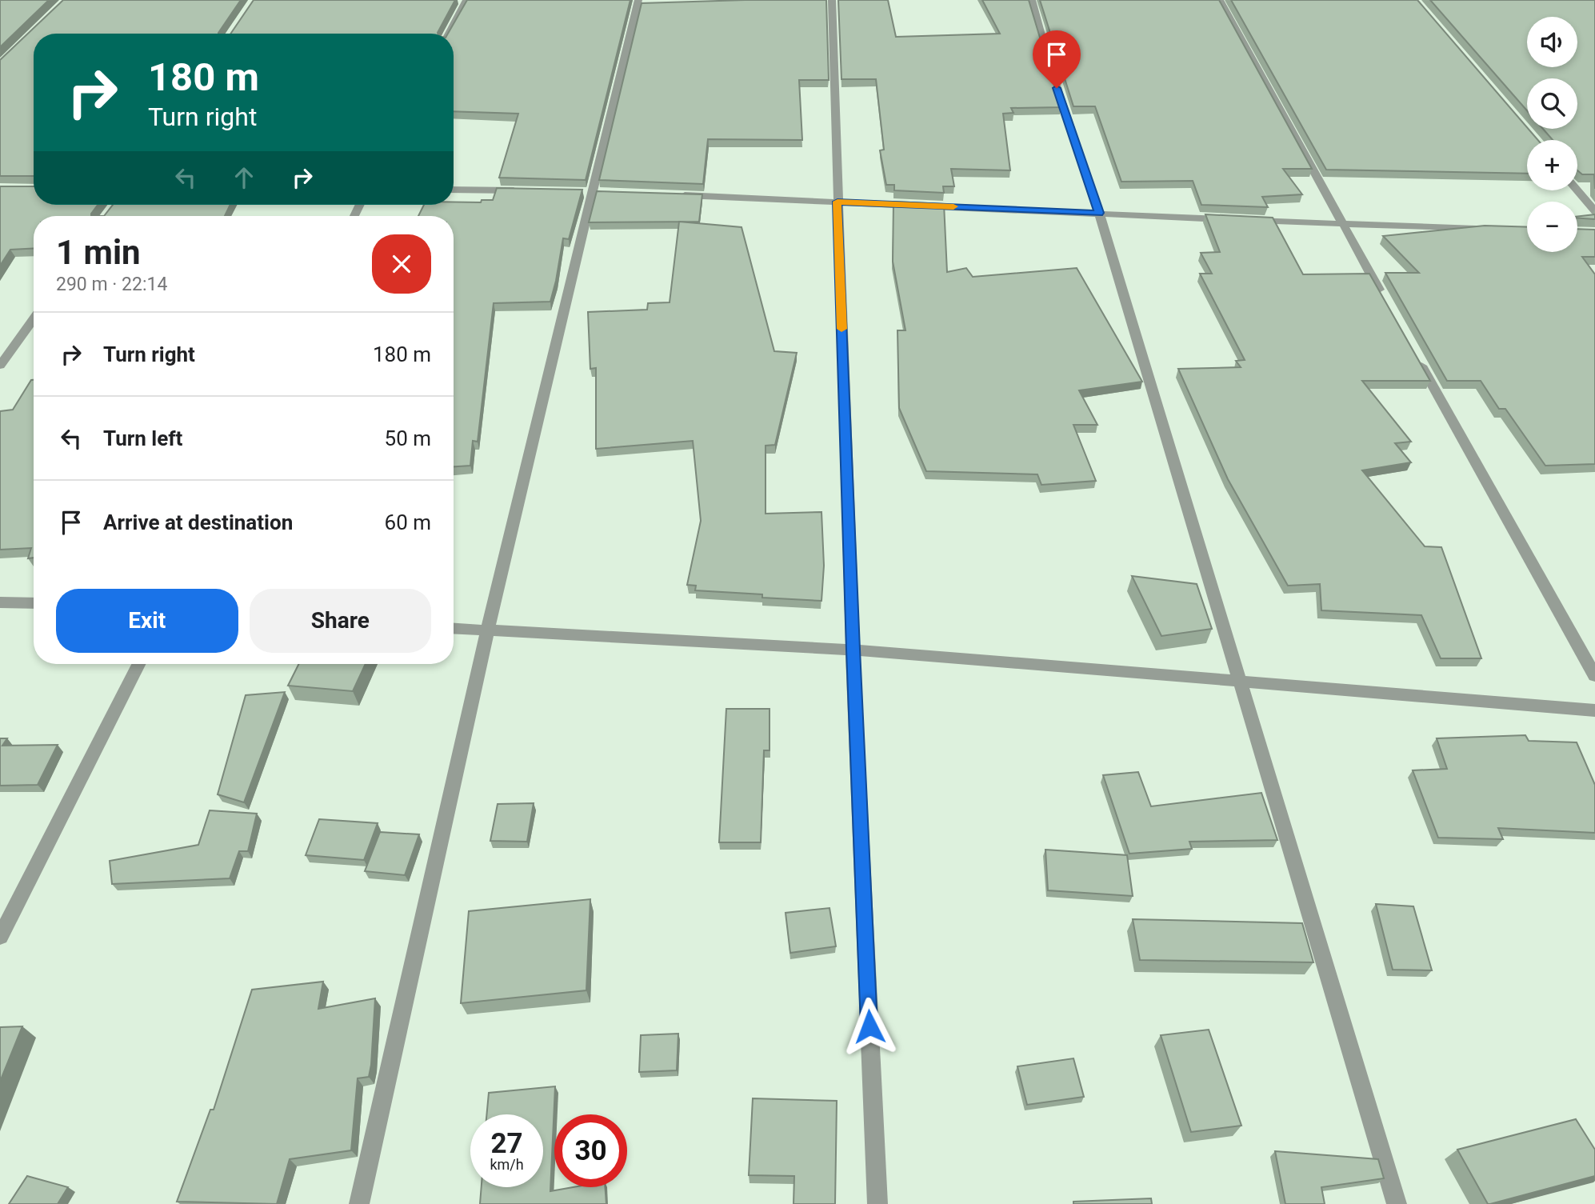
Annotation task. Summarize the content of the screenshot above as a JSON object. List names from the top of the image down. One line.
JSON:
{"page":{"map_buttons":["+","−"],"turn":["180 m","Turn right"],"heading":["1 min","290 m · 22:14"],"list":[{"name":"Turn right","value":"180 m"},{"name":"Turn left","value":"50 m"},{"name":"Arrive at destination","value":"60 m"}],"buttons":["Exit","Share"],"speed":"27 km/h","limit":"30"}}
